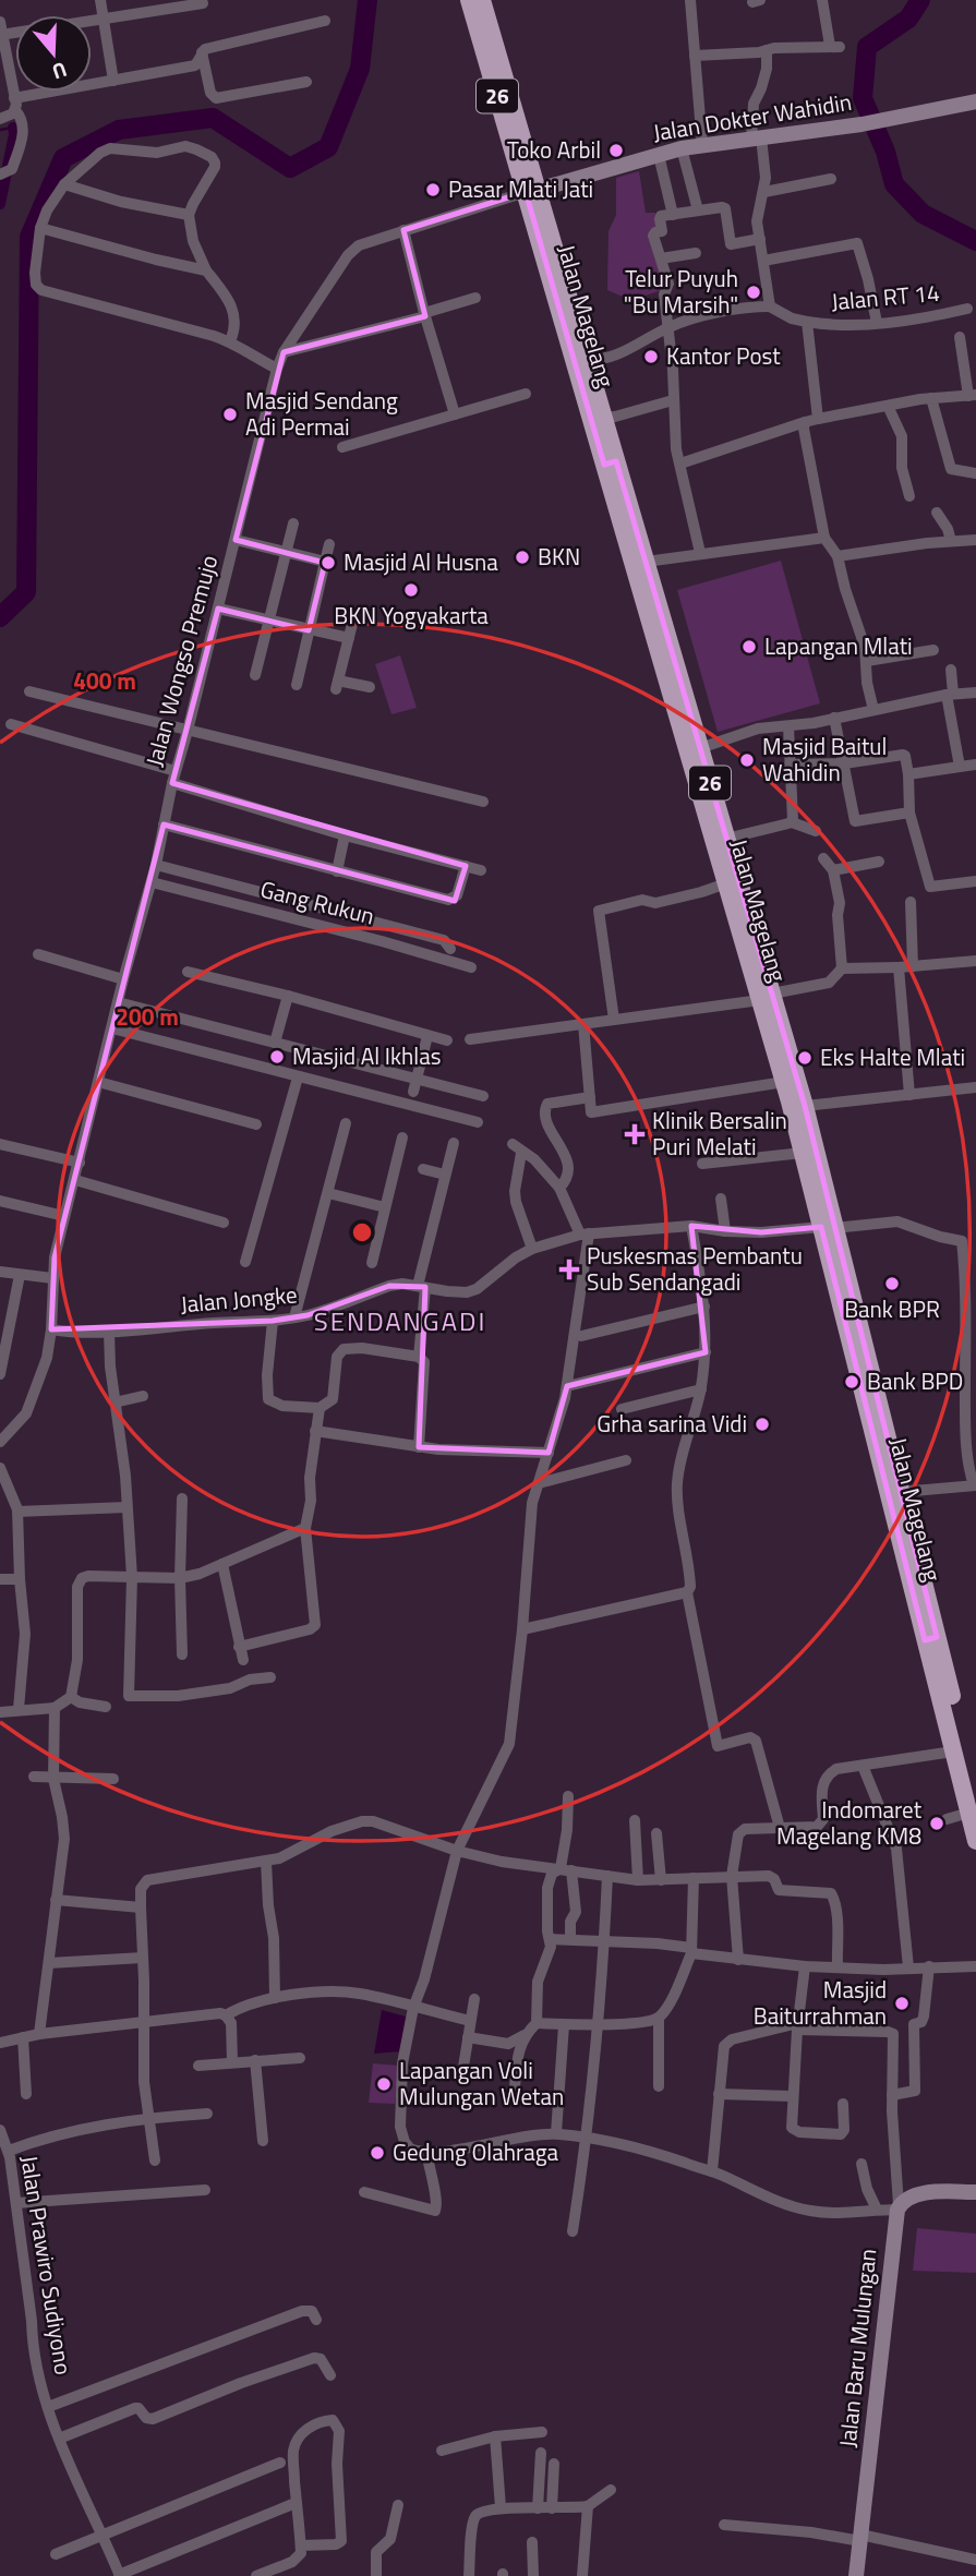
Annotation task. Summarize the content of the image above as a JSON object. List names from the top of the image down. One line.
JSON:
{"streets":{"highway":["26","Jalan Magelang"],"main road":["Jalan Dokter Wahidin","Jalan Baru Mulungan"],"street":["Jalan RT 14","Jalan Wongso Premujo","Gang Rukun","Jalan Jongke","Jalan Prawiro Sudiyono"]},"crossings":[["Jalan Dokter Wahidin","Jalan Magelang"],["Jalan Dokter Wahidin","Jalan Wongso Premujo"],["Jalan Magelang","Jalan Wongso Premujo"],["Jalan Magelang","Jalan Jongke"],["Jalan Wongso Premujo","Gang Rukun"]],"districts":["SENDANGADI"],"places":{"other":["Toko Arbil","Pasar Mlati Jati","Telur Puyuh \"Bu Marsih\"","Kantor Post","Masjid Sendang Adi Permai","BKN","Masjid Al Husna","BKN Yogyakarta","Lapangan Mlati","Masjid Baitul Wahidin","Masjid Al Ikhlas","Eks Halte Mlati","Bank BPR","Bank BPD","Grha sarina Vidi","Indomaret Magelang KM8","Masjid Baiturrahman","Lapangan Voli Mulungan Wetan","Gedung Olahraga"],"health":["Klinik Bersalin Puri Melati","Puskesmas Pembantu Sub Sendangadi"]},"north":"bottom","rings":["400 m","200 m"]}
